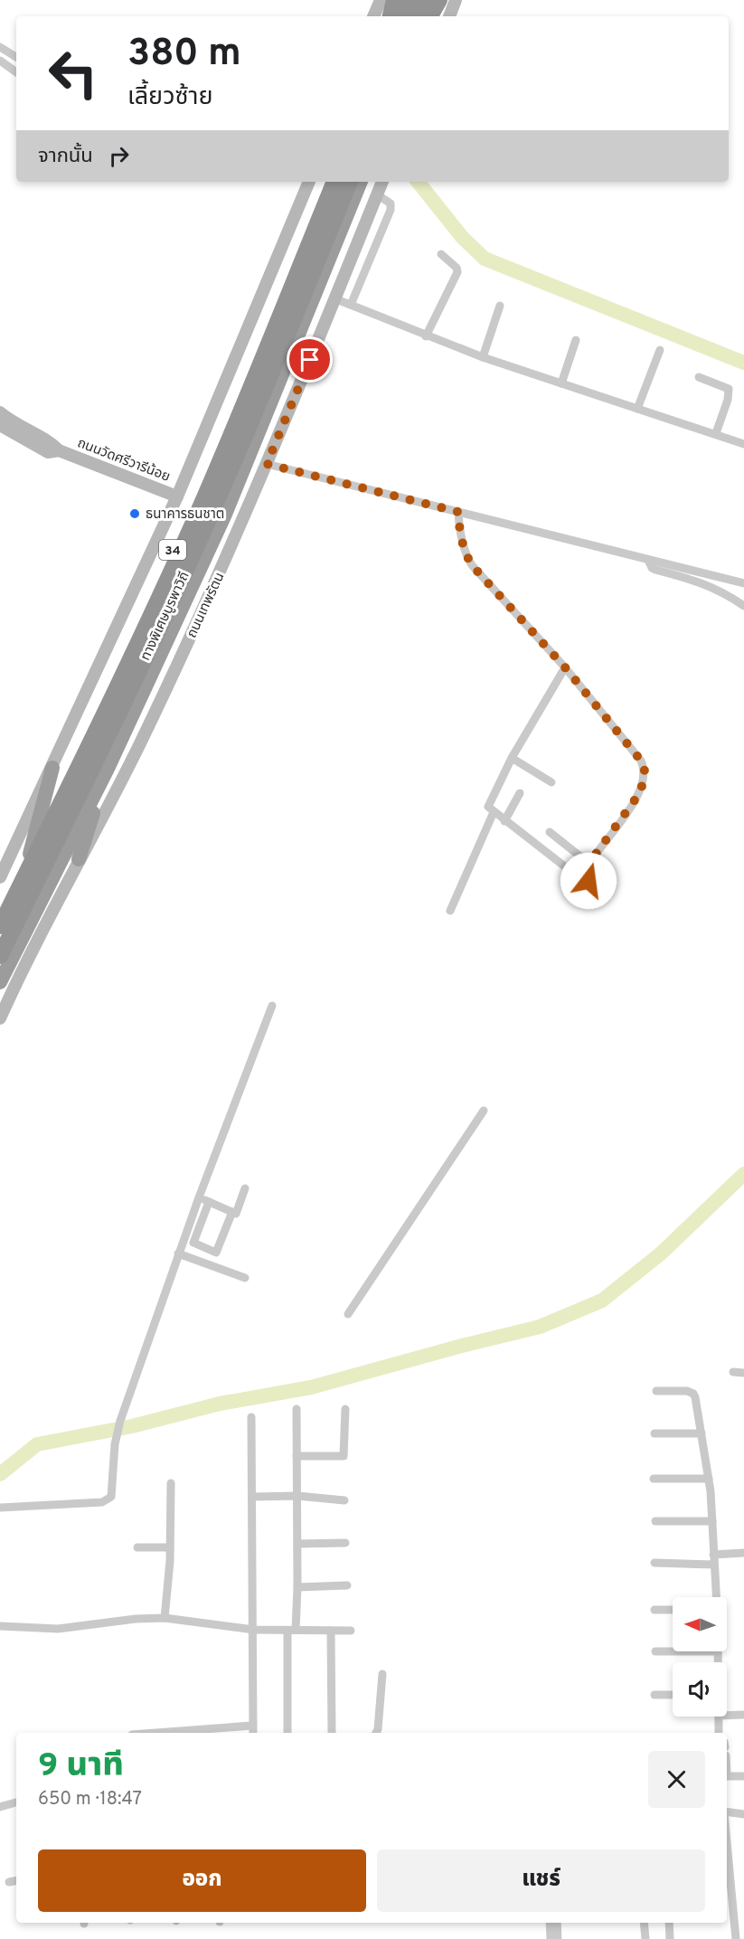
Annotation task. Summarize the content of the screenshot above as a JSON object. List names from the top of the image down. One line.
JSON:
{"streets":{"highway":["34","ถนนเทพรัตน","ทางพิเศษบูรพาวิถี"],"main road":["ถนนวัดศรีวารีน้อย"]},"crossings":[["ถนนวัดศรีวารีน้อย","34"]],"places":["ธนาคารธนชาต"],"north":"left","page":{"turn":["380 m","เลี้ยวซ้าย"],"then":"จากนั้น","heading":["9 นาที","650 m · 18:47"],"buttons":["ออก","แชร์"]}}
